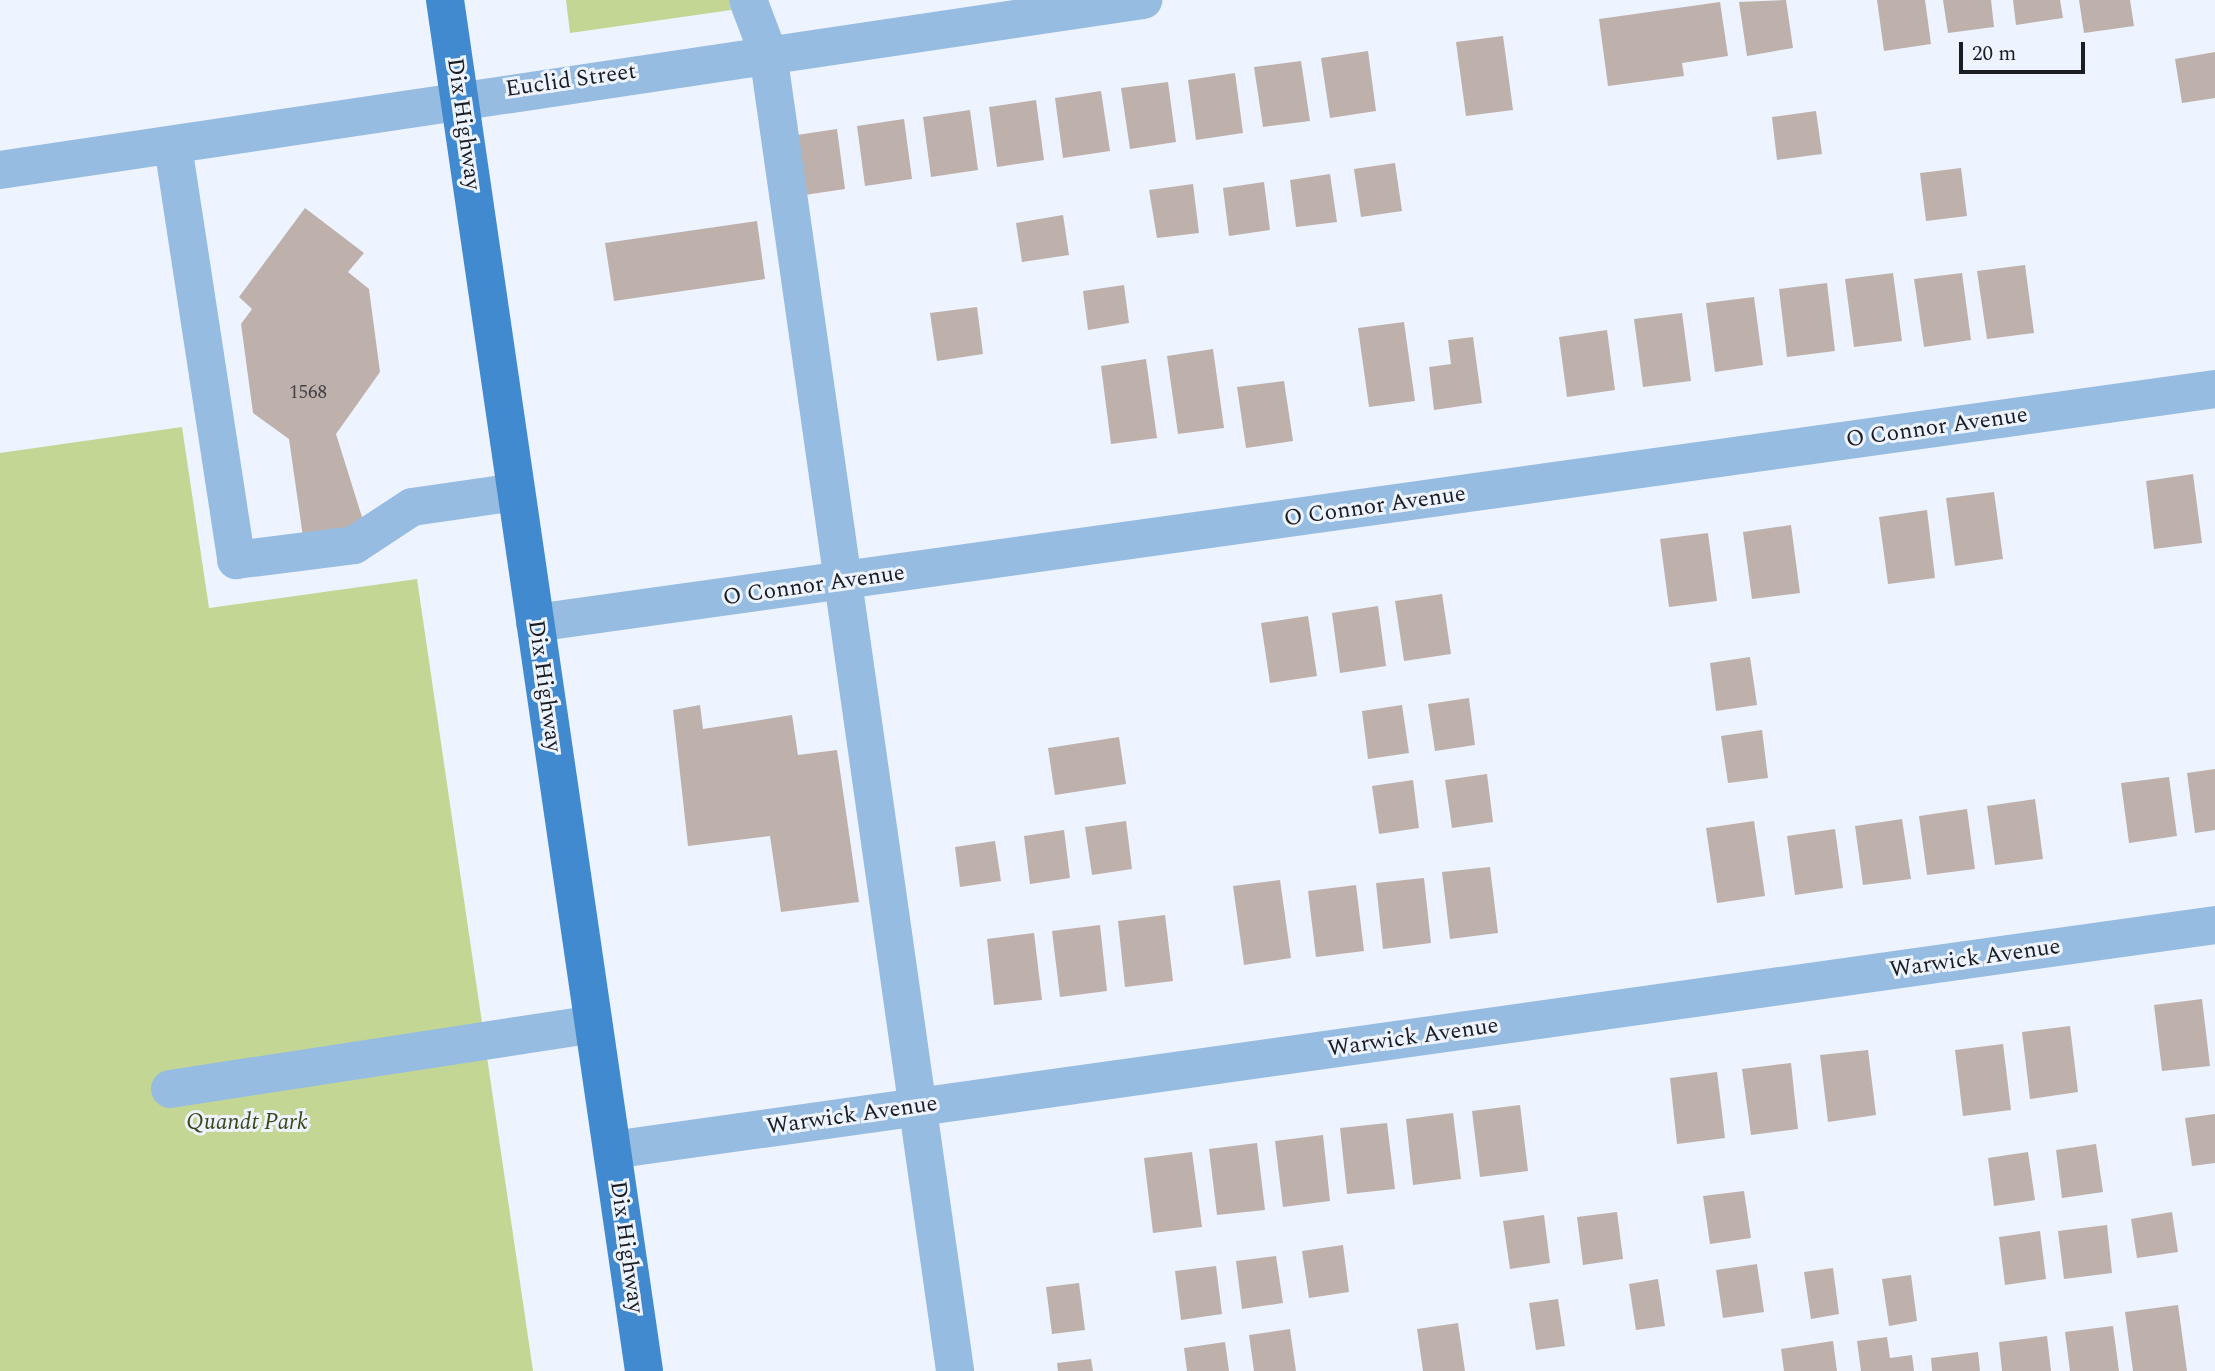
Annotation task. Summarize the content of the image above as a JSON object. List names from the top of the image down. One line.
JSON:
{"streets":{"main road":["Dix Highway"],"street":["Euclid Street","O Connor Avenue","Warwick Avenue"]},"crossings":[["Euclid Street","Dix Highway"],["Dix Highway","O Connor Avenue"],["Dix Highway","Warwick Avenue"]],"parks":["Quandt Park"],"house_numbers":["1568"],"scale_bar":"20 m"}
